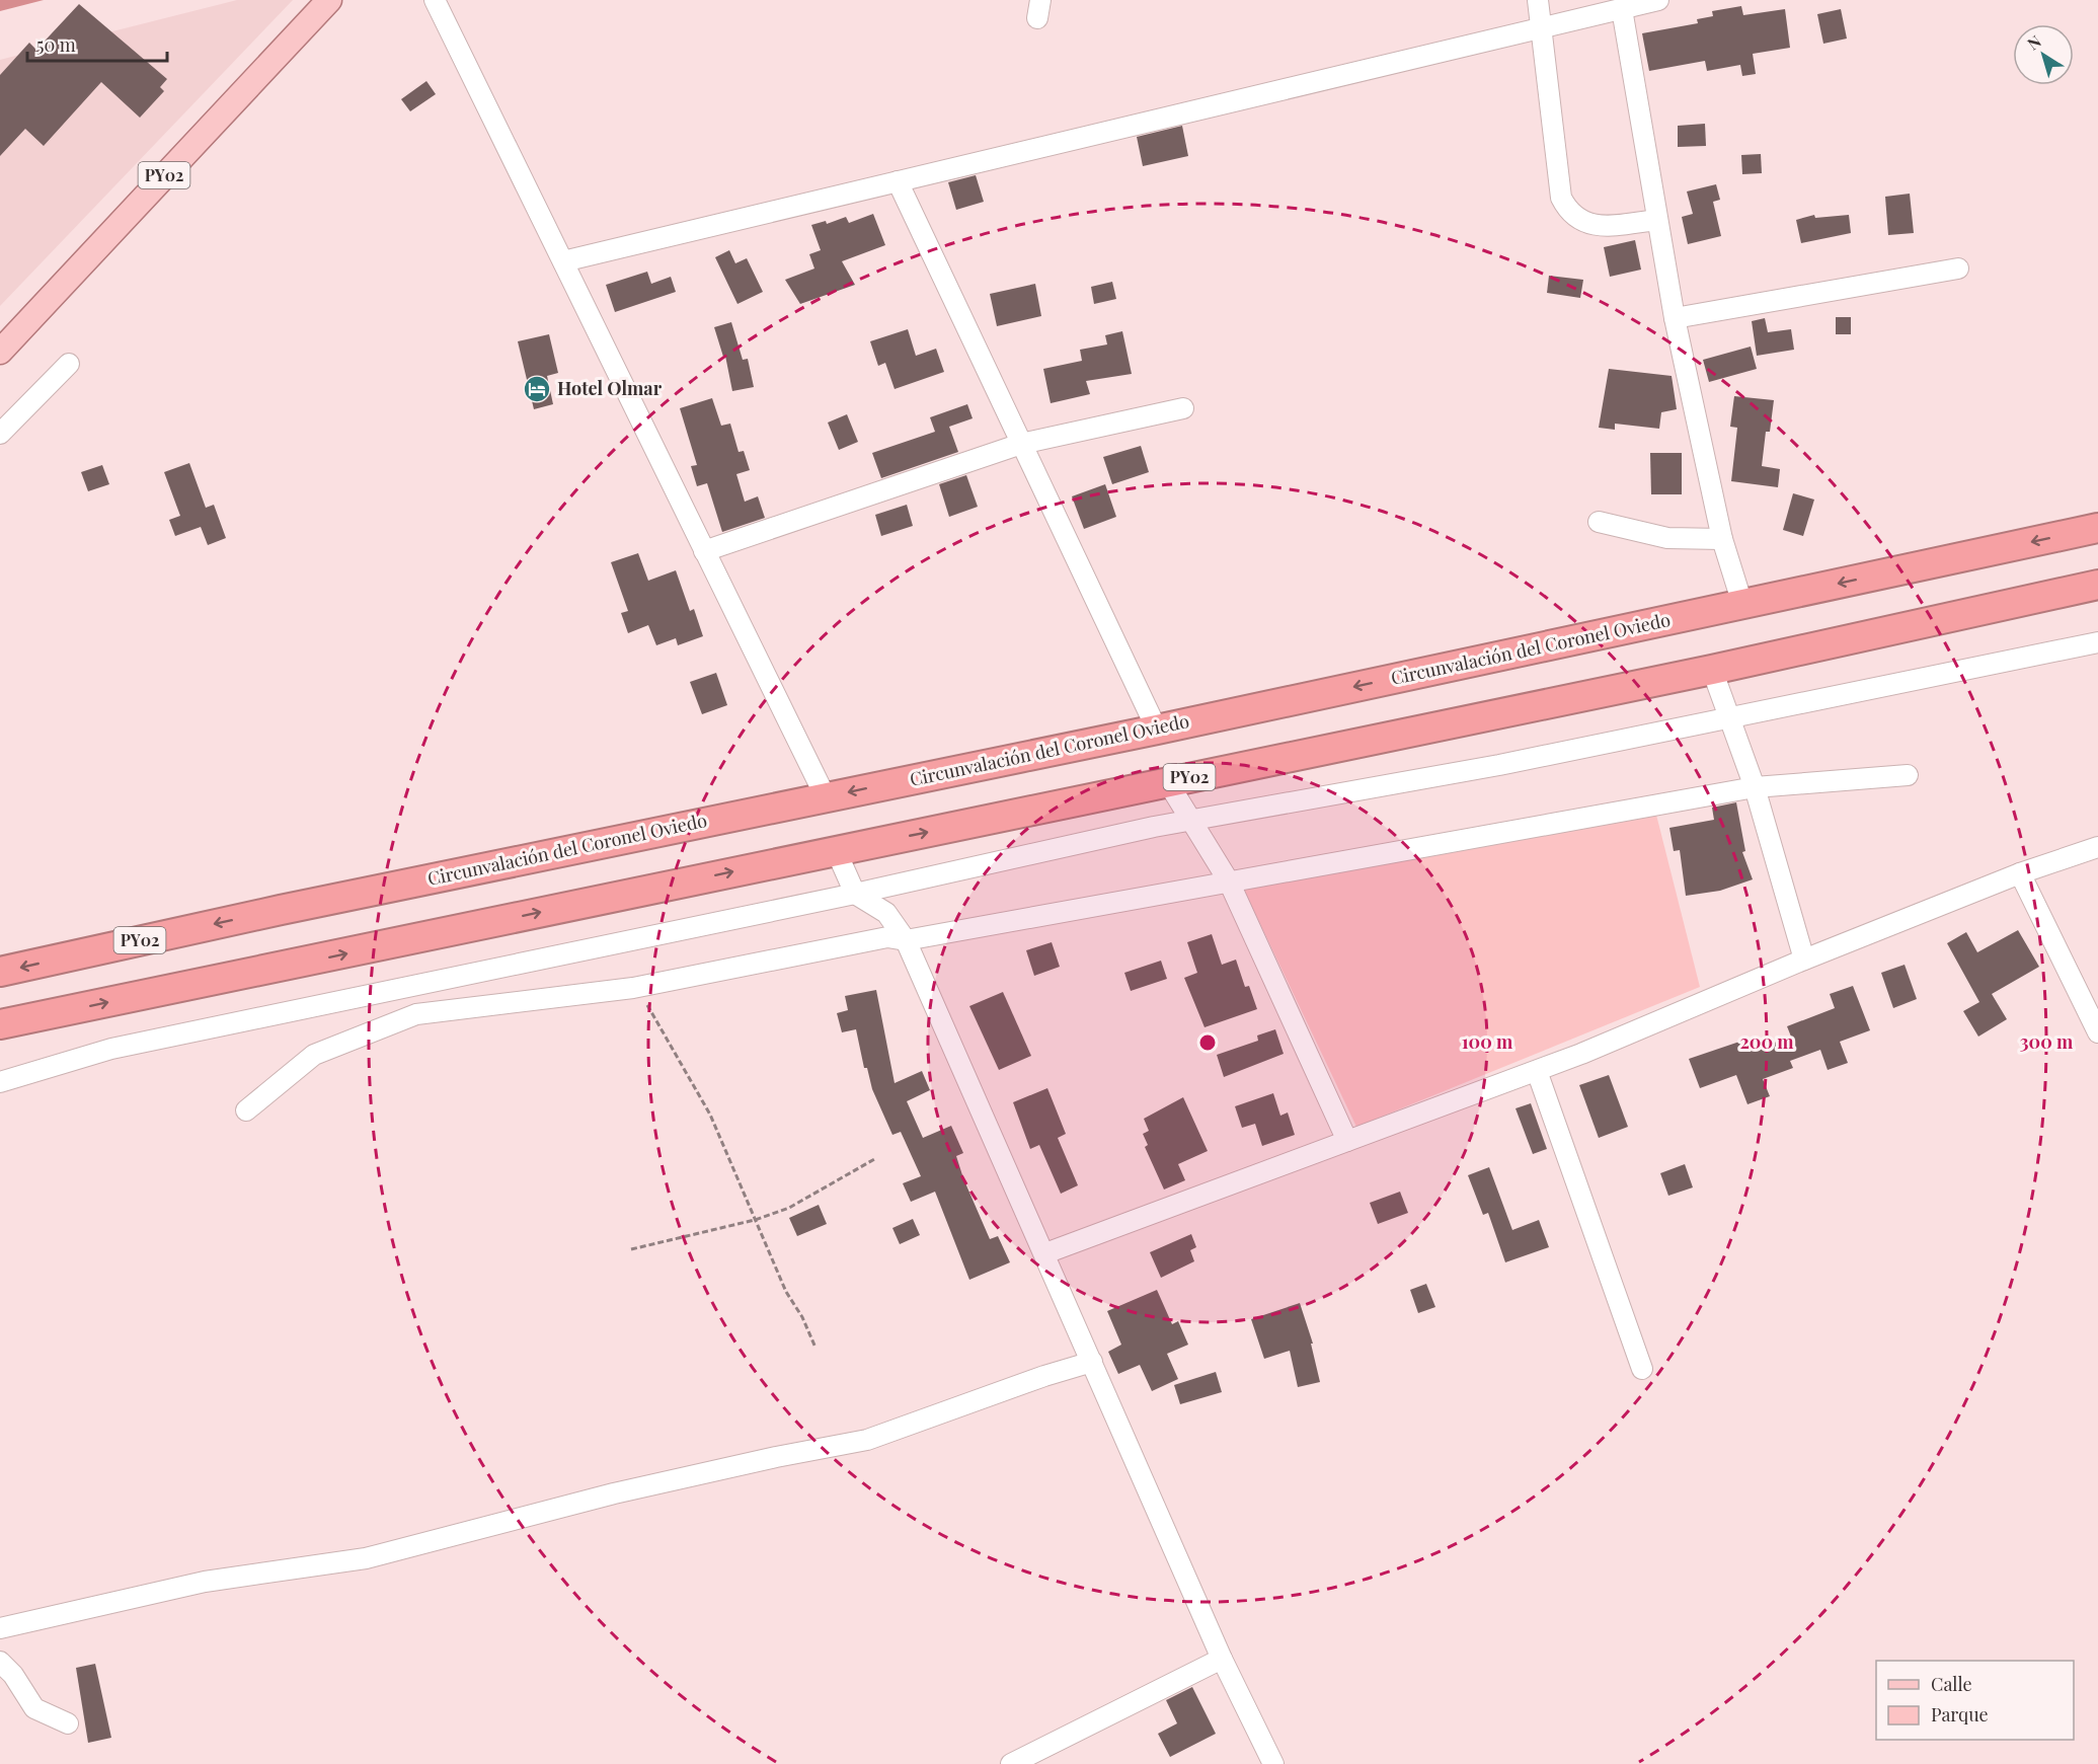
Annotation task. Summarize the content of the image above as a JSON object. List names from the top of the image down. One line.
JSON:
{"streets":{"highway":["PY02","Circunvalación del Coronel Oviedo"]},"places":{"hotel":["Hotel Olmar"]},"legend":["Calle","Parque"],"scale_bar":"50 m","north":"top left","rings":["100 m","200 m","300 m"]}
